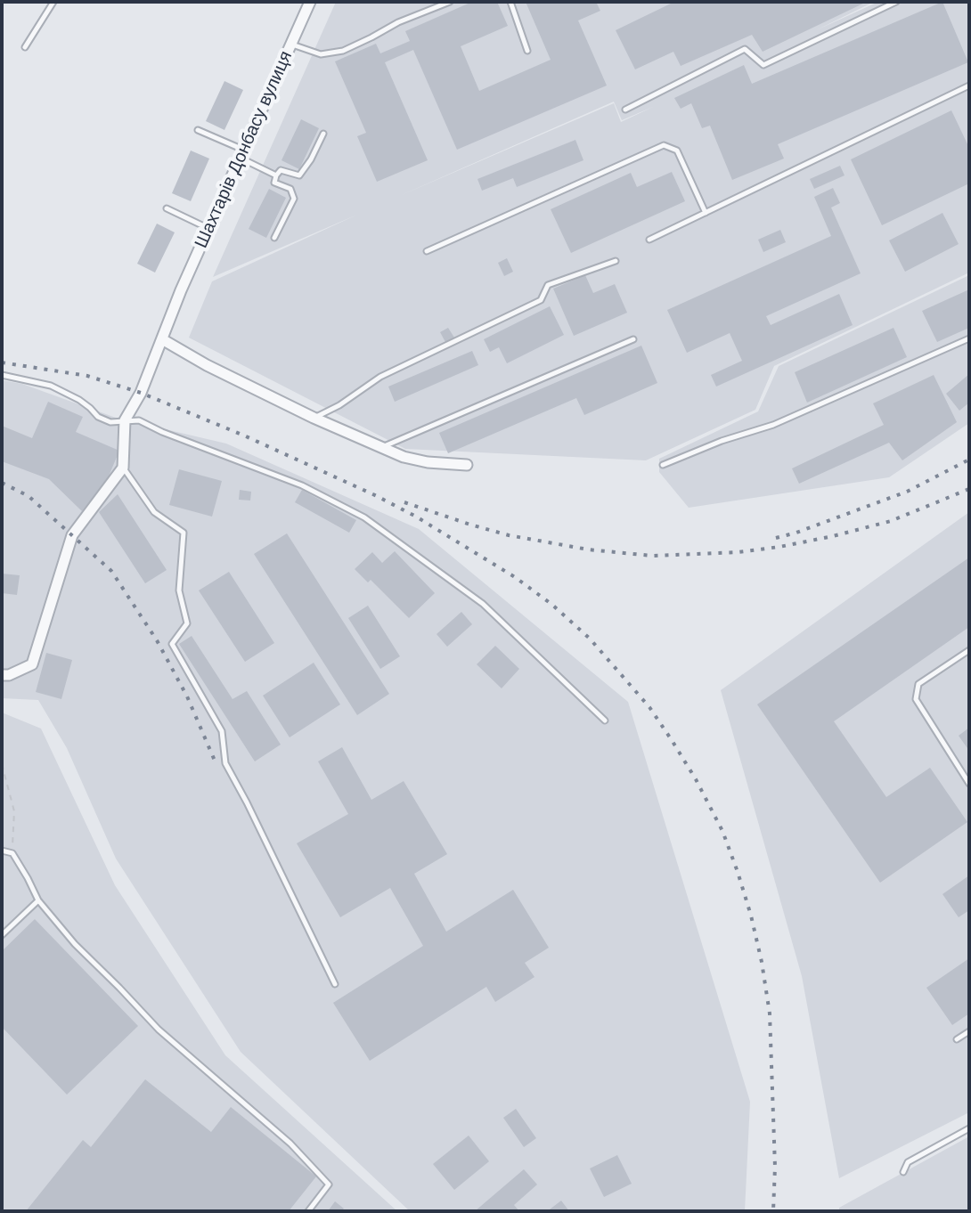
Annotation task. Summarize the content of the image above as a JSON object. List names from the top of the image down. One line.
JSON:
{"streets":{"street":["Шахтарів Донбасу вулиця"]}}
